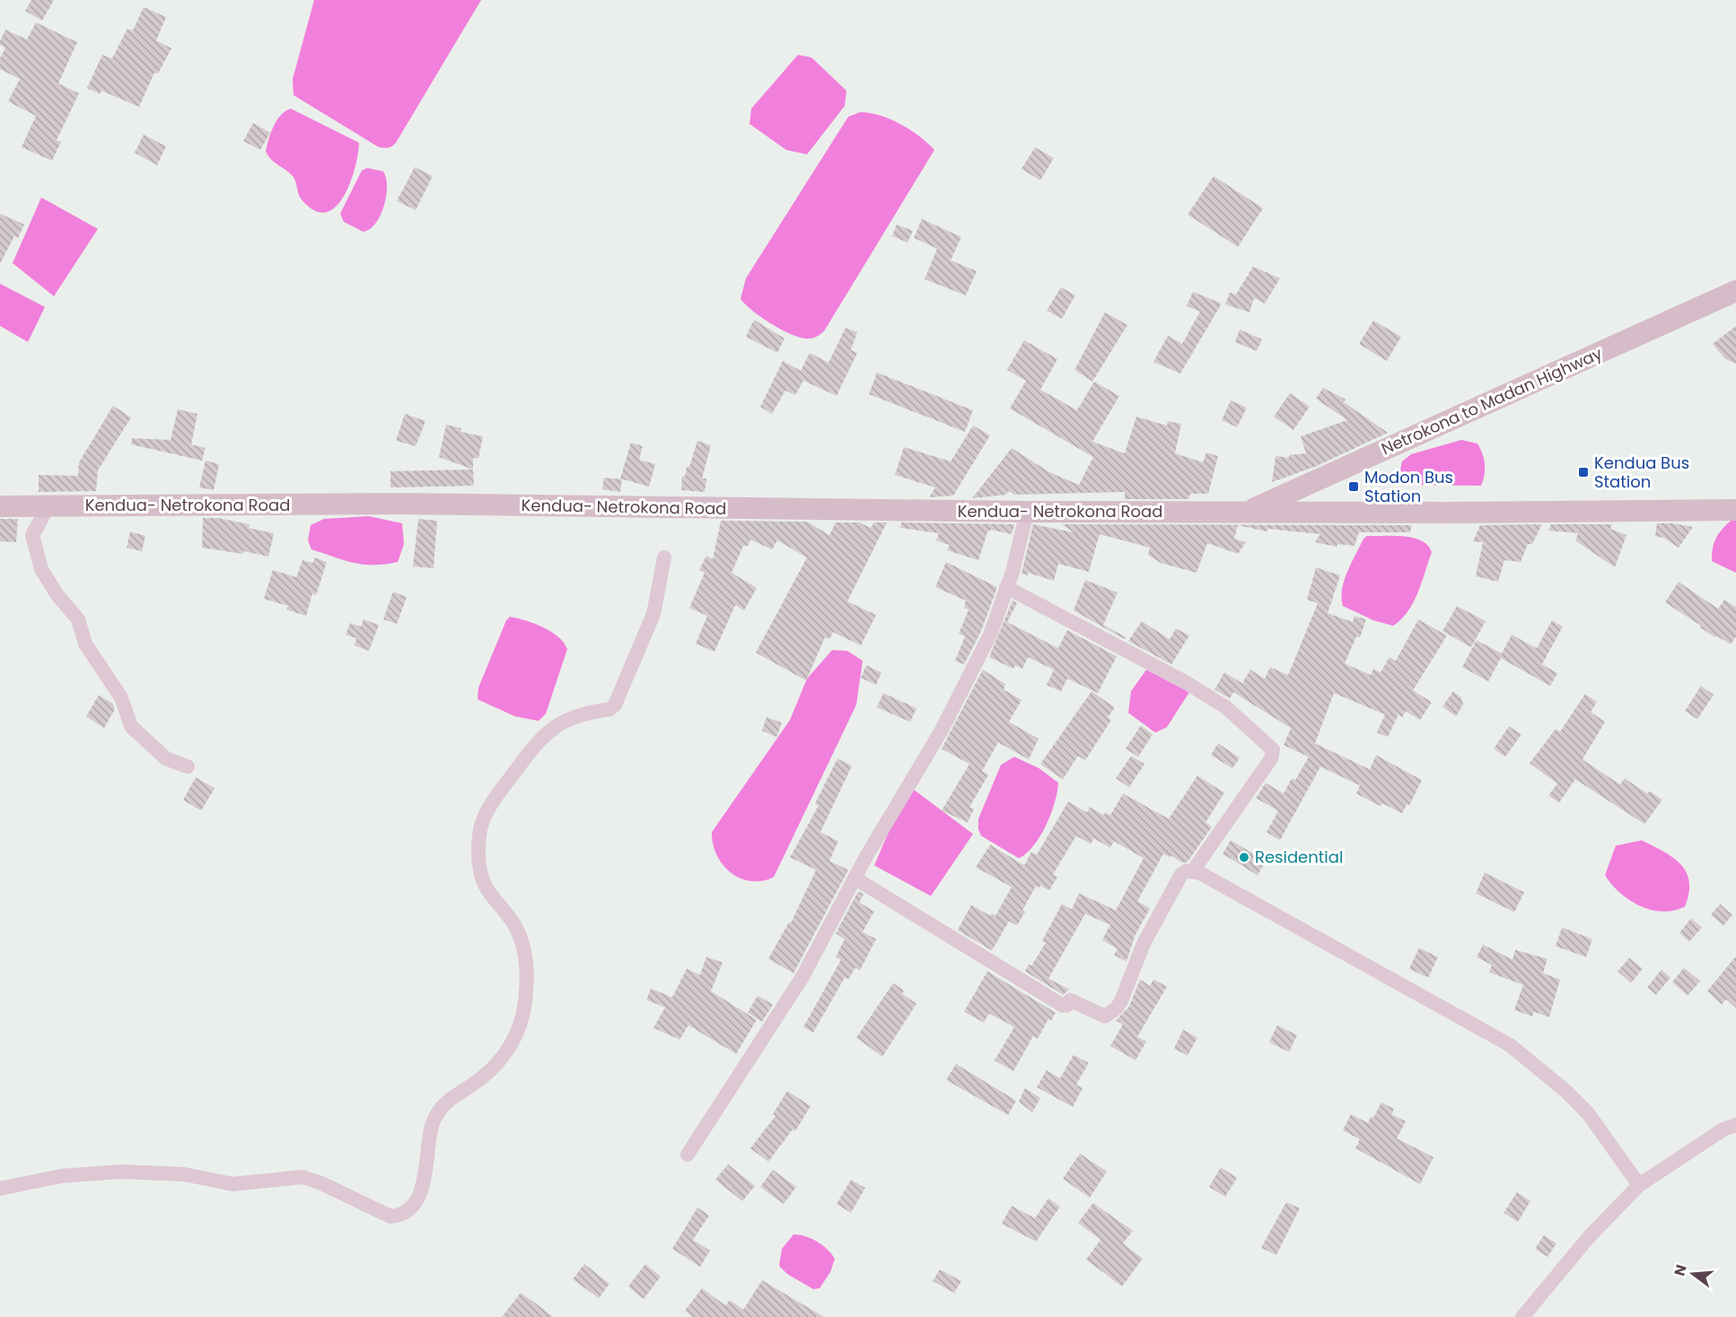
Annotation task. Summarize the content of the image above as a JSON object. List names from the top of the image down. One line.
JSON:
{"streets":{"main road":["Netrokona to Madan Highway","Kendua- Netrokona Road"]},"crossings":[["Netrokona to Madan Highway","Kendua- Netrokona Road"]],"places":{"transit":["Kendua Bus Station","Modon Bus Station"],"other":["Residential"]},"north":"left"}
